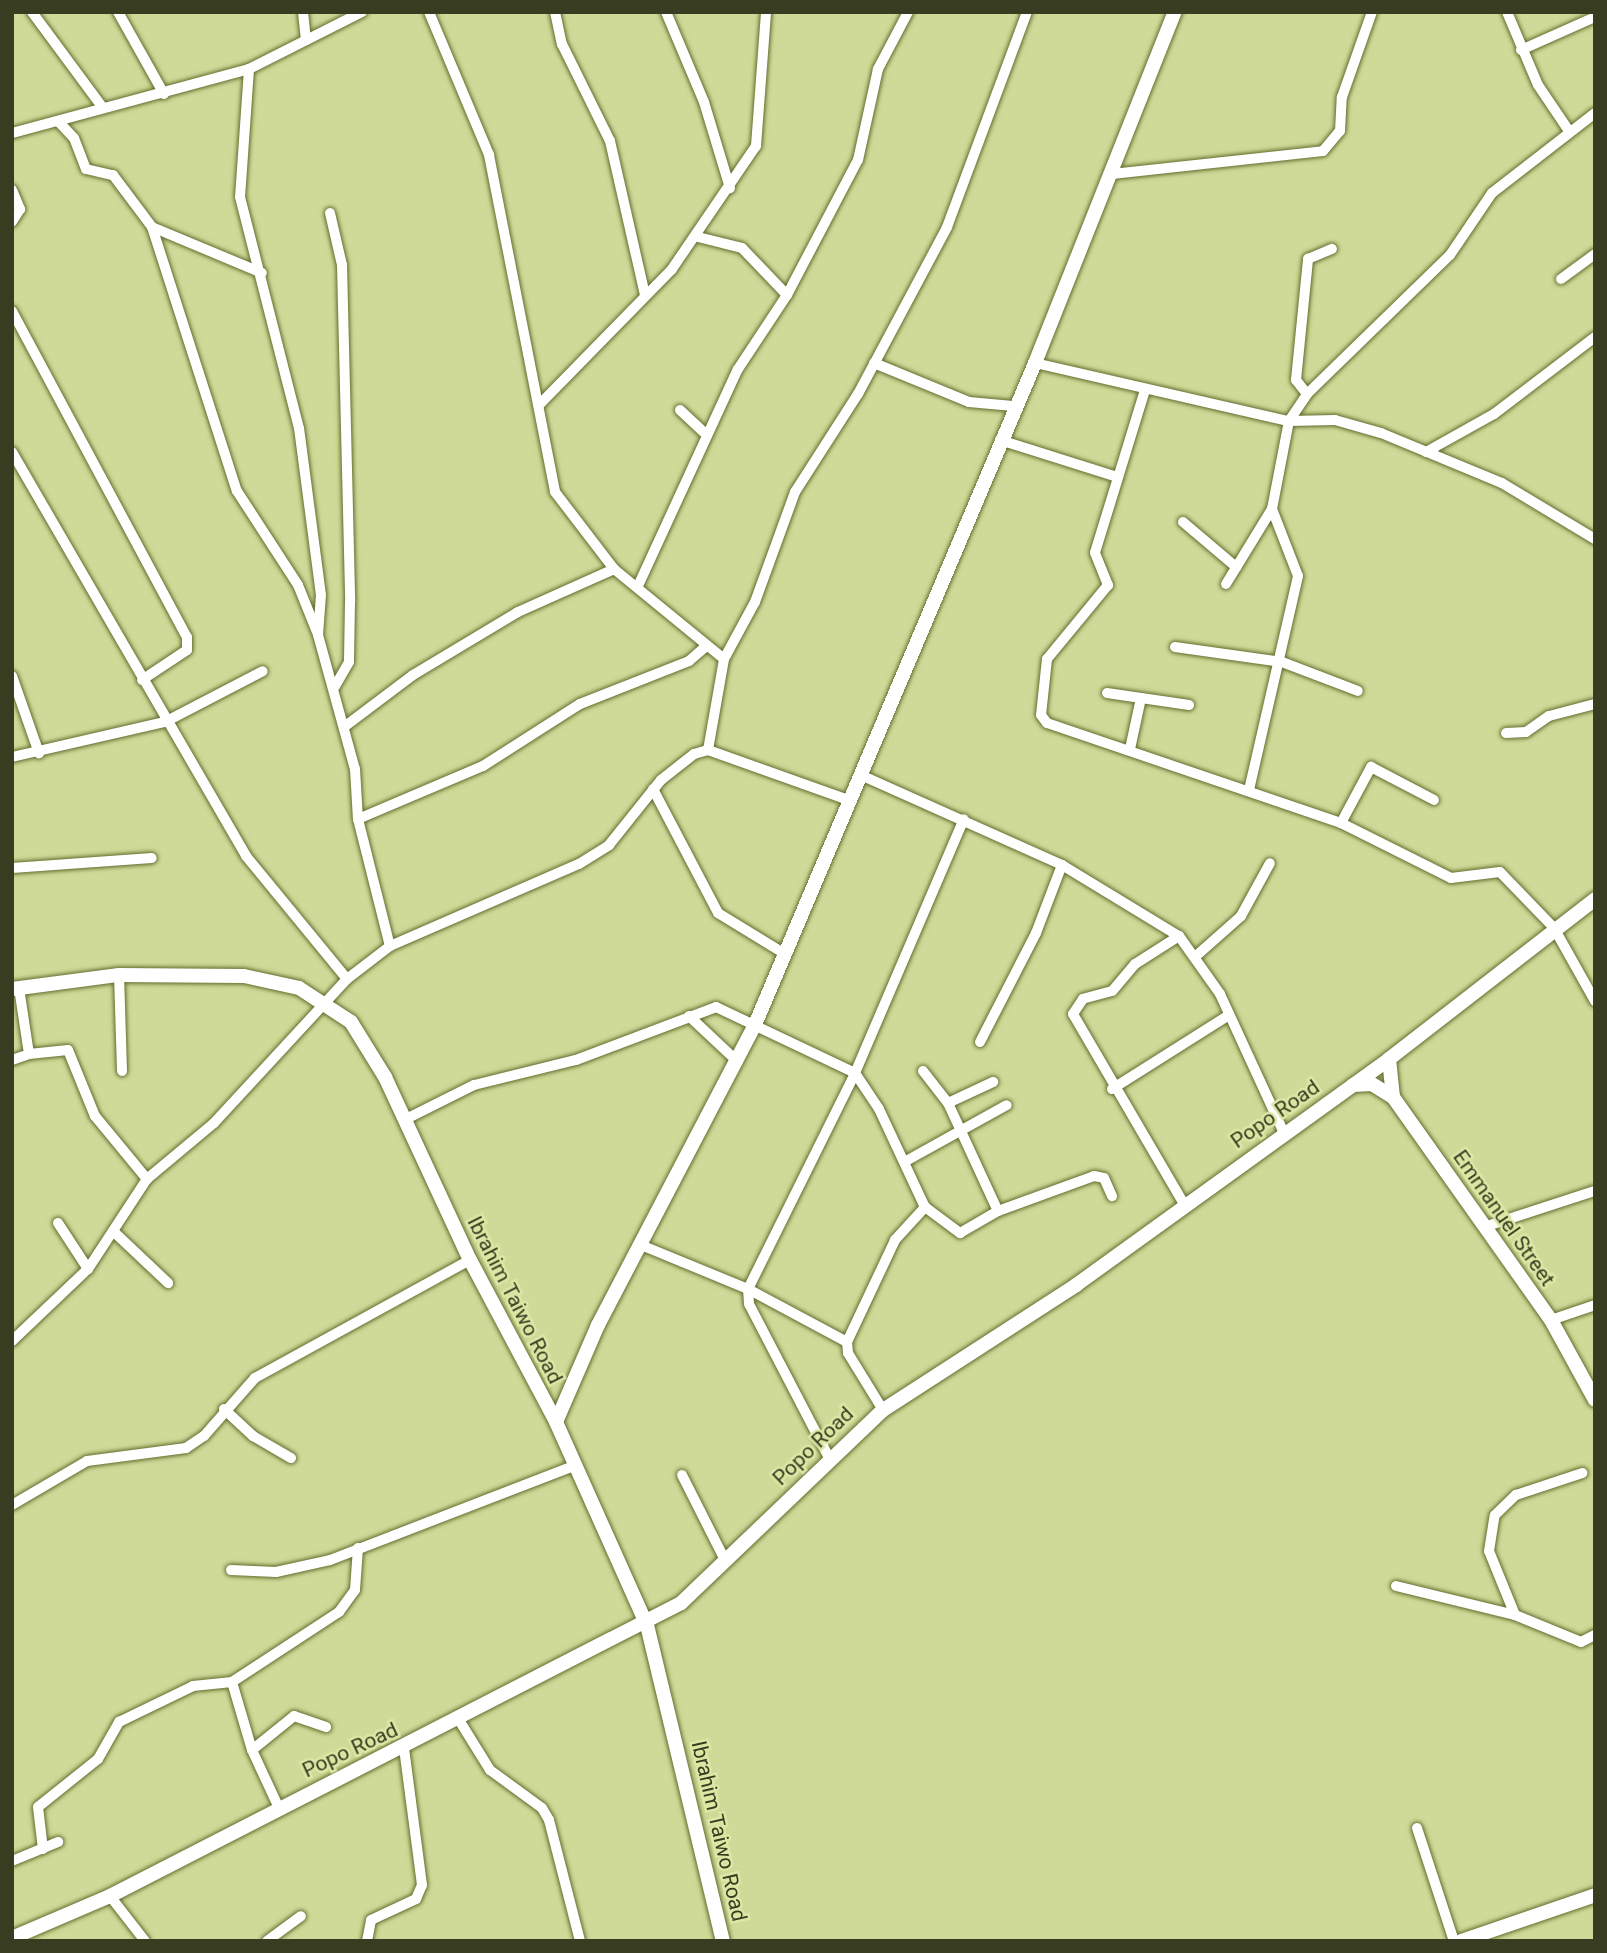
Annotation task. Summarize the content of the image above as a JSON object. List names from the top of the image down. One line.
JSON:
{"streets":{"main road":["Popo Road","Emmanuel Street","Ibrahim Taiwo Road"]},"crossings":[["Popo Road","Ibrahim Taiwo Road"]]}
